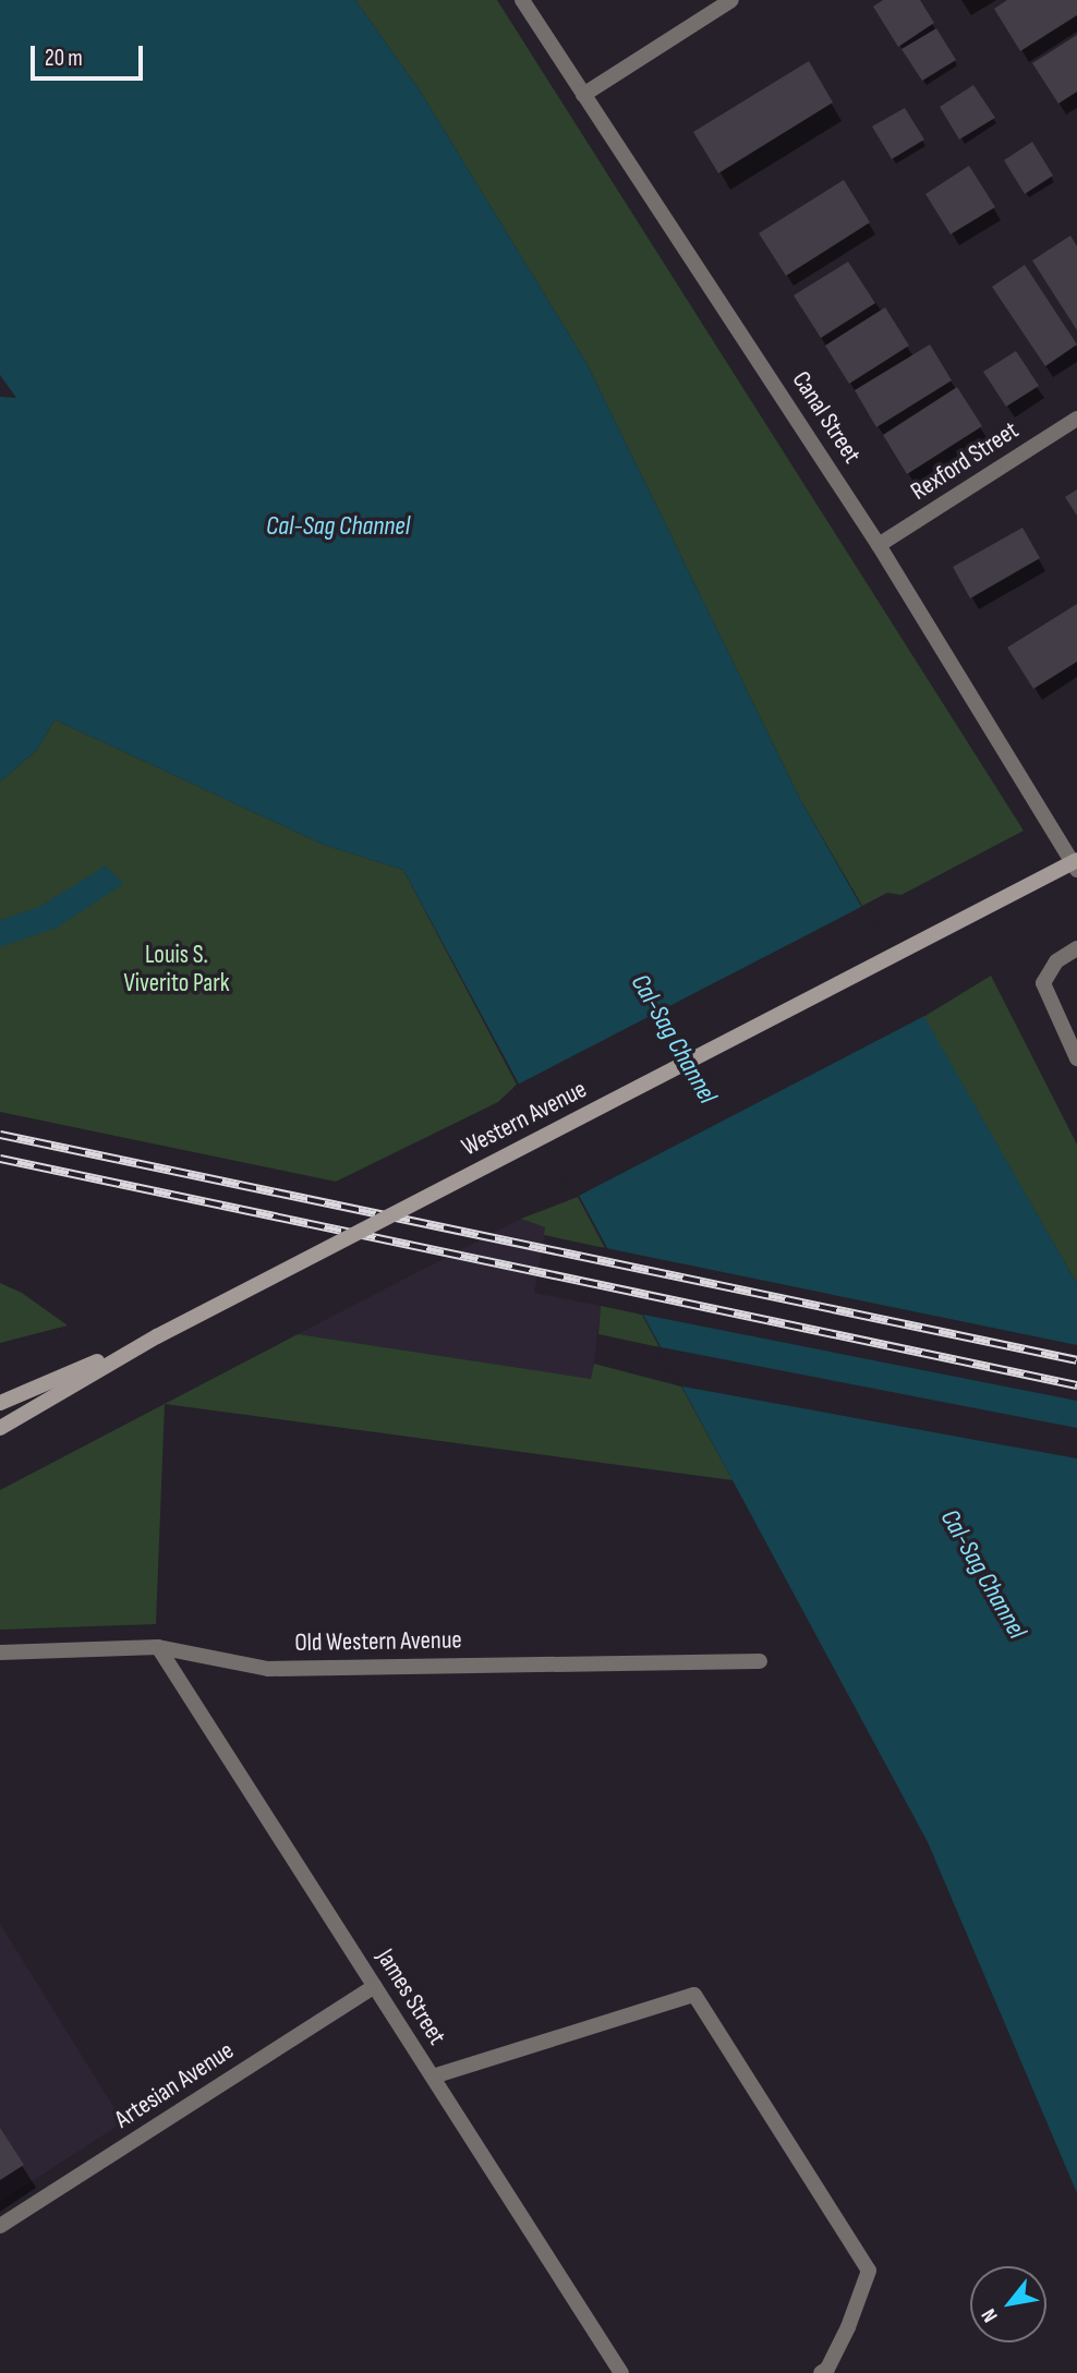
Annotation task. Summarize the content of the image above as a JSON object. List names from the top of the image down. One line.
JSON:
{"streets":{"main road":["Western Avenue"],"street":["Canal Street","Rexford Street","Old Western Avenue","James Street","Artesian Avenue"]},"crossings":[["Canal Street","Rexford Street"],["Old Western Avenue","James Street"],["James Street","Artesian Avenue"]],"water":["Cal-Sag Channel"],"parks":["Louis S. Viverito Park"],"scale_bar":"20 m","north":"bottom left"}
